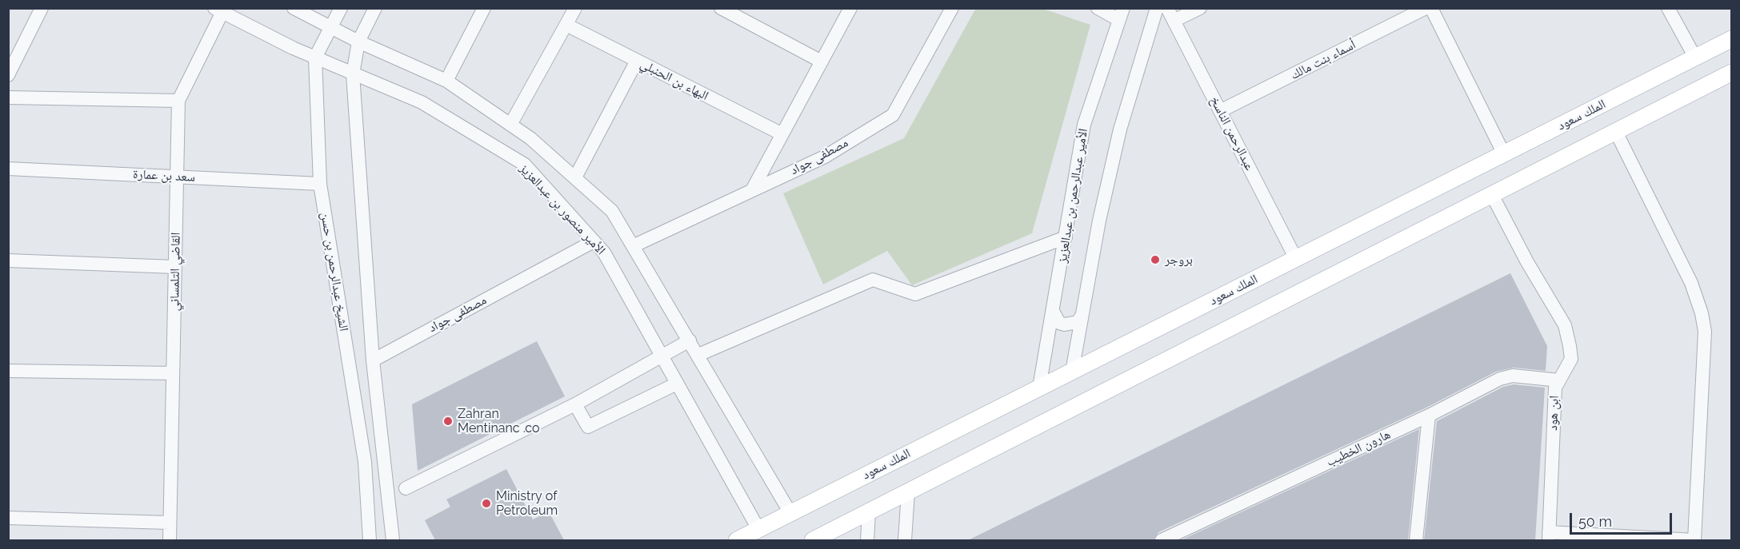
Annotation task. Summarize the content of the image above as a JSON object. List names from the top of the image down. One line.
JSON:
{"streets":{"main road":["الملك سعود"],"street":["أسماء بنت مالك","البهاء بن الحنبلي","عبدالرحمن الناسخ","مصطفى جواد","سعد بن عمارة","الأمير عبدالرحمن بن عبدالعزيز","الأمير منصور بن عبدالعزيز","القاضي التلمساني","الشيخ عبدالرحمن بن حسن","ابن هود","هارون الخطيب"]},"crossings":[["أسماء بنت مالك","عبدالرحمن الناسخ"],["الملك سعود","عبدالرحمن الناسخ"],["الملك سعود","الأمير عبدالرحمن بن عبدالعزيز"],["الملك سعود","الأمير منصور بن عبدالعزيز"],["مصطفى جواد","الأمير منصور بن عبدالعزيز"],["مصطفى جواد","الشيخ عبدالرحمن بن حسن"],["سعد بن عمارة","القاضي التلمساني"],["سعد بن عمارة","الشيخ عبدالرحمن بن حسن"],["الأمير منصور بن عبدالعزيز","القاضي التلمساني"],["الأمير منصور بن عبدالعزيز","الشيخ عبدالرحمن بن حسن"],["ابن هود","هارون الخطيب"]],"places":["بروجر","Zahran Mentinanc .co","Ministry of Petroleum"],"scale_bar":"50 m"}
